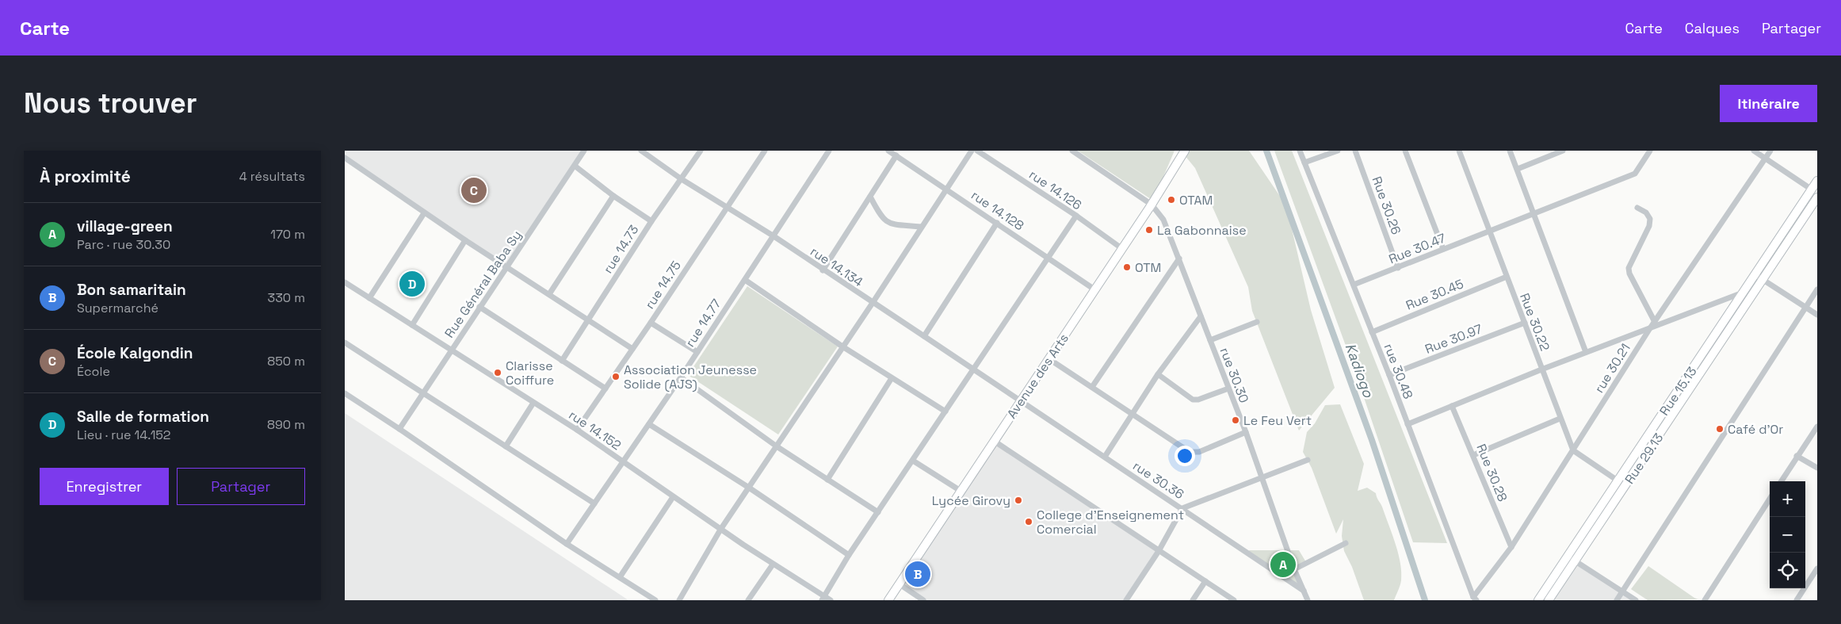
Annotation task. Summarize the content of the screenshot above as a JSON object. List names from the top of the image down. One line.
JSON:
{"streets":{"main road":["Avenue des Arts","Rue 15.13","Rue 29.13"],"street":["rue 14.126","Rue 30.26","rue 14.128","Rue 30.47","rue 14.73","rue 14.134","Rue Général Baba Sy","rue 14.75","Rue 30.45","Rue 30.22","rue 14.77","Rue 30.97","rue 30.21","rue 30.48","rue 30.30","rue 14.152","Rue 30.28","rue 30.36"]},"crossings":[["rue 14.126","Avenue des Arts"],["Rue 30.26","Rue 30.47"],["rue 14.128","Avenue des Arts"],["Rue 30.47","Rue 30.22"],["Rue 30.47","rue 30.48"],["rue 14.73","rue 14.134"],["rue 14.134","rue 14.75"],["rue 14.134","rue 14.77"],["rue 14.134","Avenue des Arts"],["rue 14.134","rue 30.36"],["Rue Général Baba Sy","rue 14.152"],["rue 14.75","rue 14.152"],["Rue 30.45","Rue 30.22"],["Rue 30.45","rue 30.48"],["Rue 30.22","Rue 30.97"],["Rue 30.22","rue 30.21"],["rue 14.77","rue 14.152"],["Rue 30.97","rue 30.48"],["rue 30.21","rue 30.48"],["rue 30.21","Rue 30.28"],["rue 30.30","Avenue des Arts"],["rue 30.30","rue 30.36"],["Avenue des Arts","rue 30.36"],["Rue 15.13","Rue 29.13"]],"water":["Kadiogo"],"places":["OTAM","La Gabonnaise","OTM","Clarisse Coiffure","Association Jeunesse Solide (AJS)","Le Feu Vert","Café d'Or","Lycée Girovy","College d'Enseignement Comercial"],"page":{"header":"Carte","nav":["Carte","Calques","Partager"],"buttons":["Itinéraire",["Enregistrer","Partager"]],"title":"Nous trouver","heading":["À proximité","4 résultats"],"pins":["C","D","A","B"],"list":[{"mark":"A","name":"village-green","note":"Parc · rue 30.30","value":"170 m"},{"mark":"B","name":"Bon samaritain","note":"Supermarché","value":"330 m"},{"mark":"C","name":"École Kalgondin","note":"École","value":"850 m"},{"mark":"D","name":"Salle de formation","note":"Lieu · rue 14.152","value":"890 m"}],"map_buttons":["+","−"]}}
